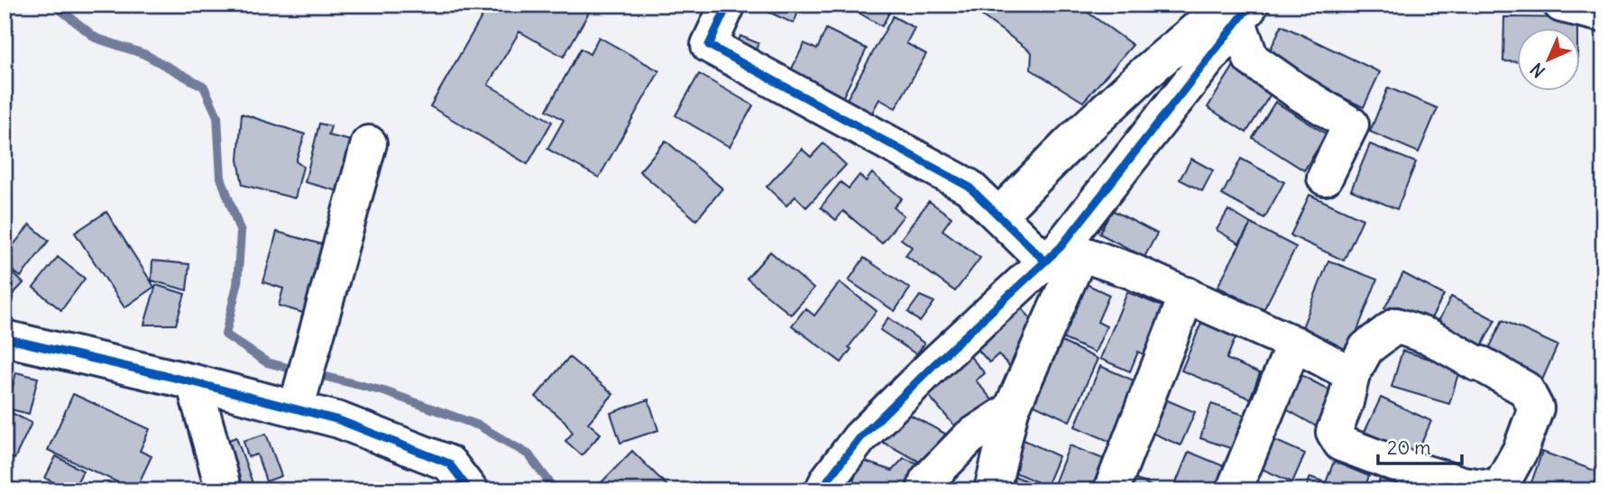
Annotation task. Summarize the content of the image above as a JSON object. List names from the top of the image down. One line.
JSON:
{"scale_bar":"20 m","north":"bottom left"}
